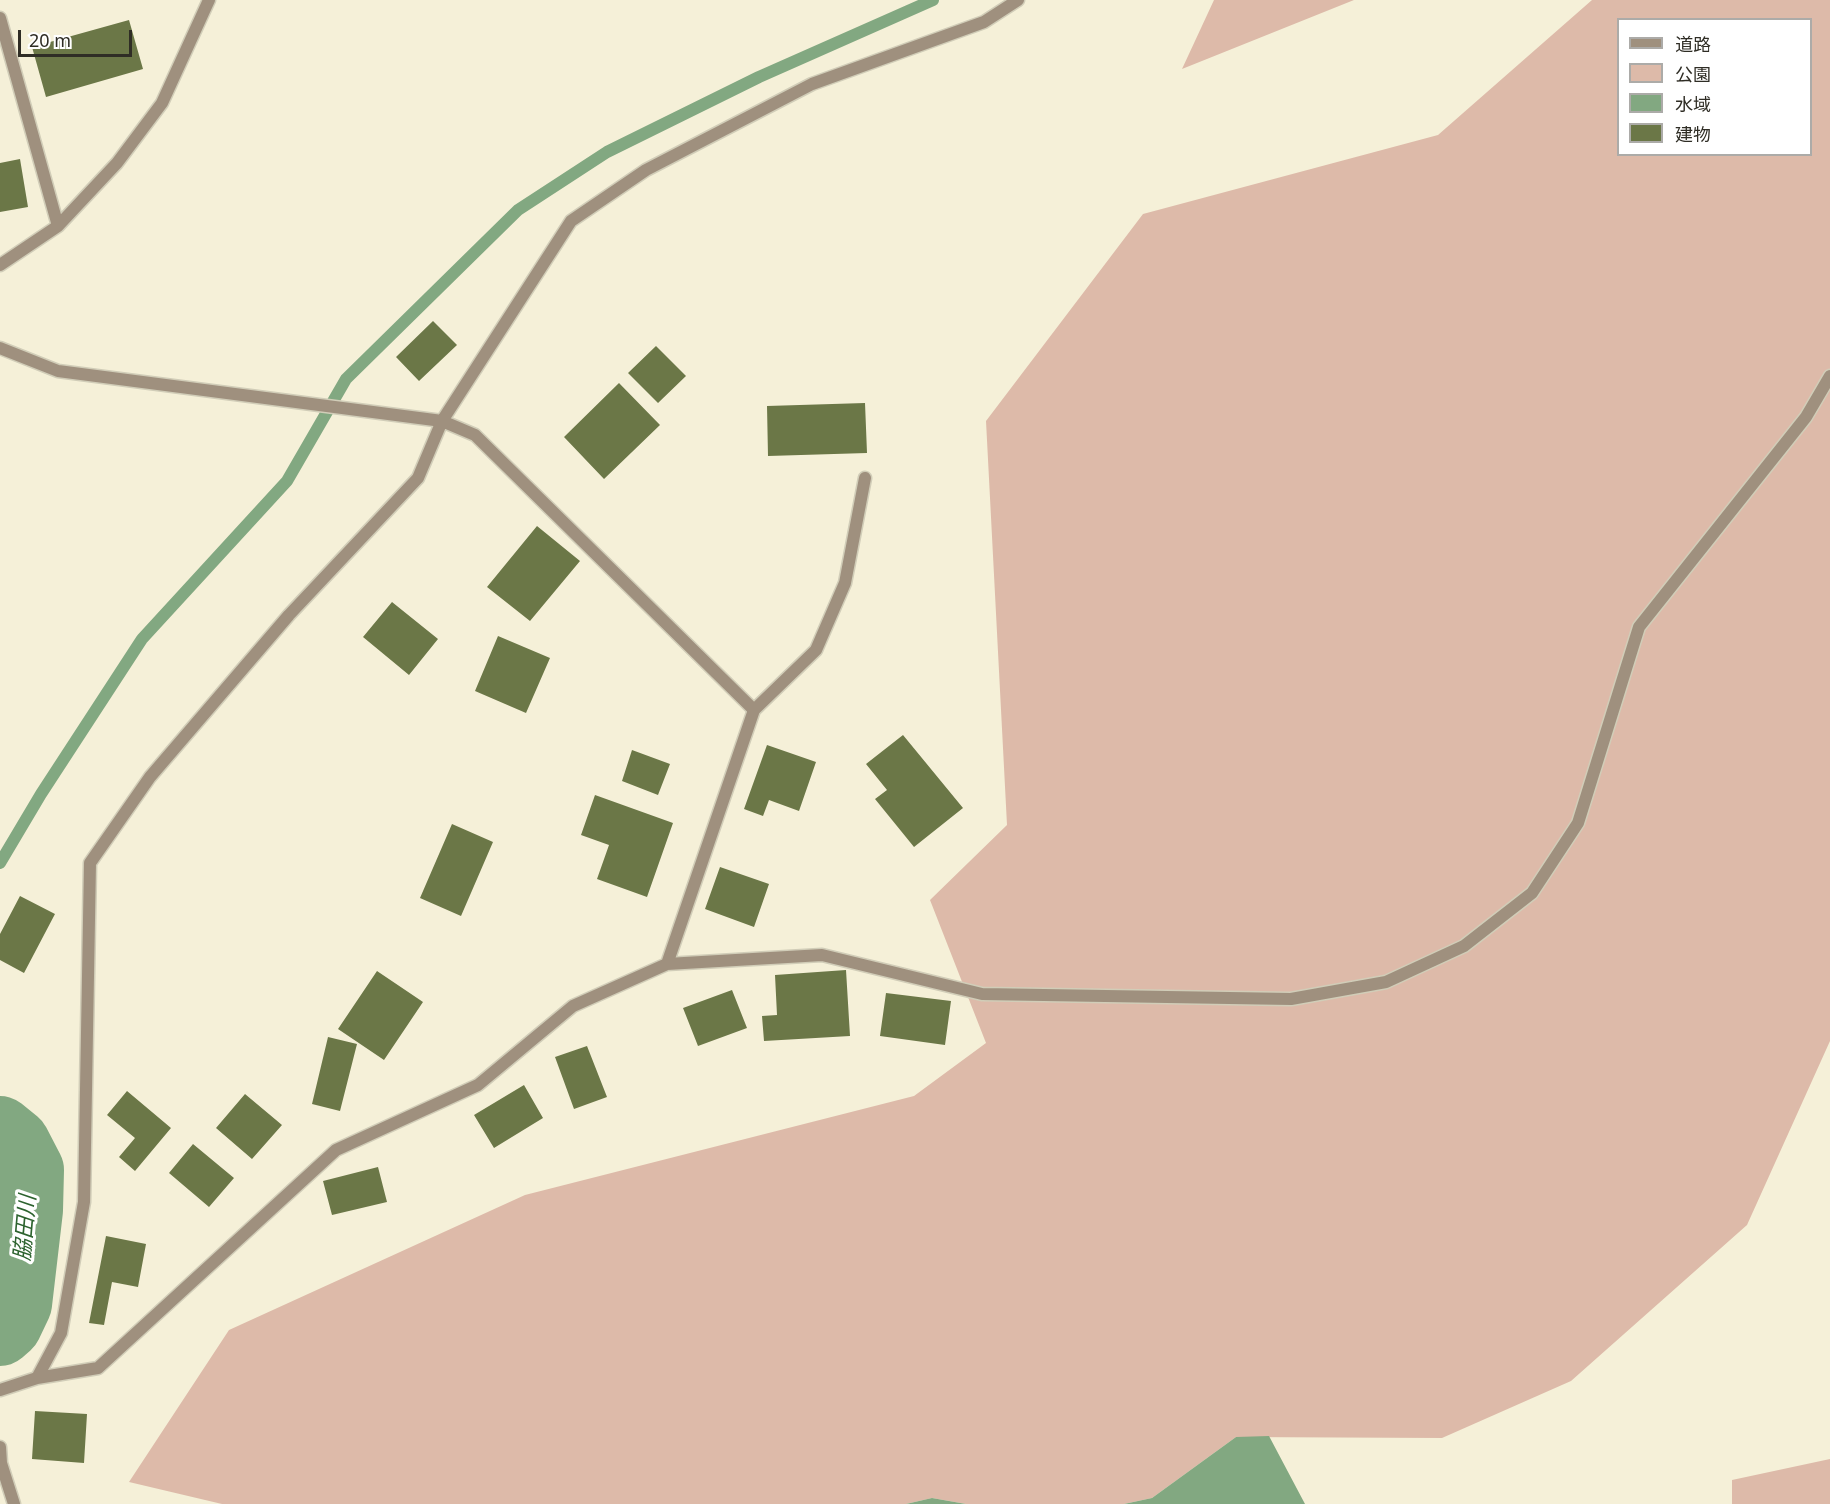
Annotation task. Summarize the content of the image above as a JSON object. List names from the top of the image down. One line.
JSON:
{"water":["脇田川"],"legend":["道路","公園","水域","建物"],"scale_bar":"20 m"}
